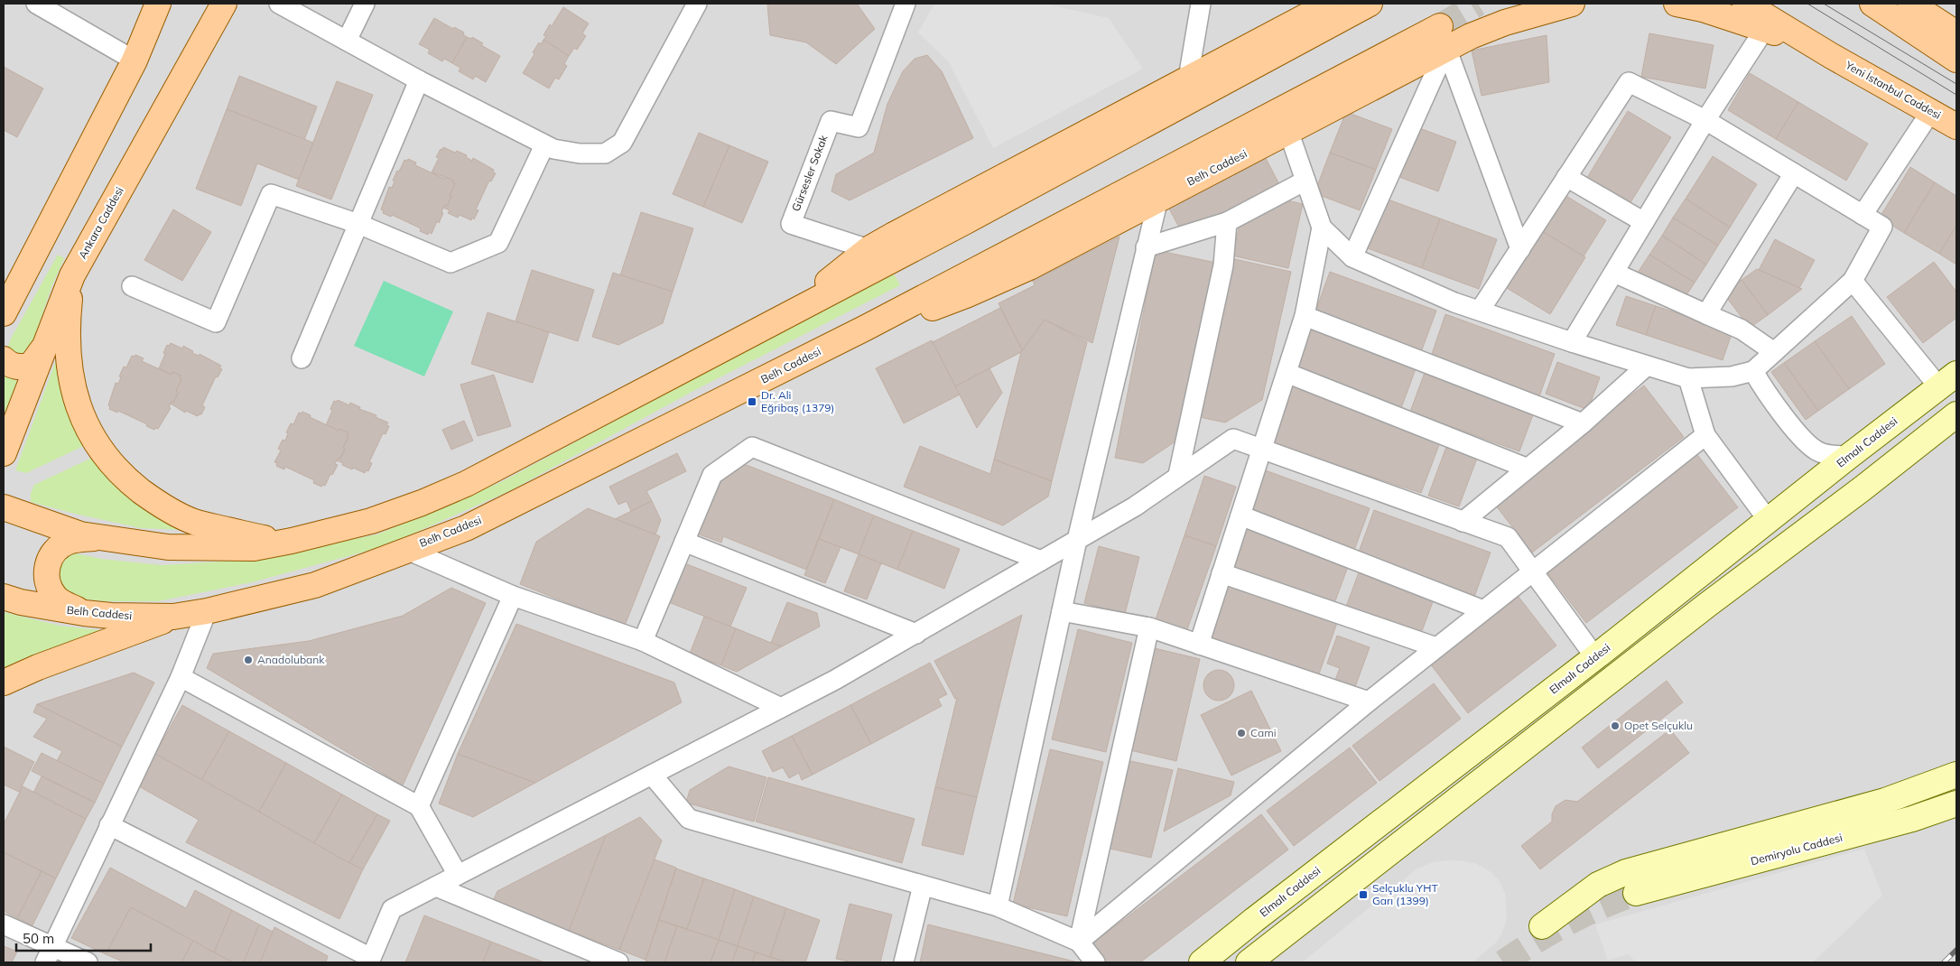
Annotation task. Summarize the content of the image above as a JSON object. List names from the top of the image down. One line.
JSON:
{"streets":{"main road":["Yeni İstanbul Caddesi","Belh Caddesi","Ankara Caddesi","Elmalı Caddesi","Demiryolu Caddesi"],"street":["Gürsesler Sokak"]},"places":{"transit":["Dr. Ali Eğribaş (1379)","Selçuklu YHT Garı (1399)"],"other":["Anadolubank","Opet Selçuklu","Cami"]},"scale_bar":"50 m"}
